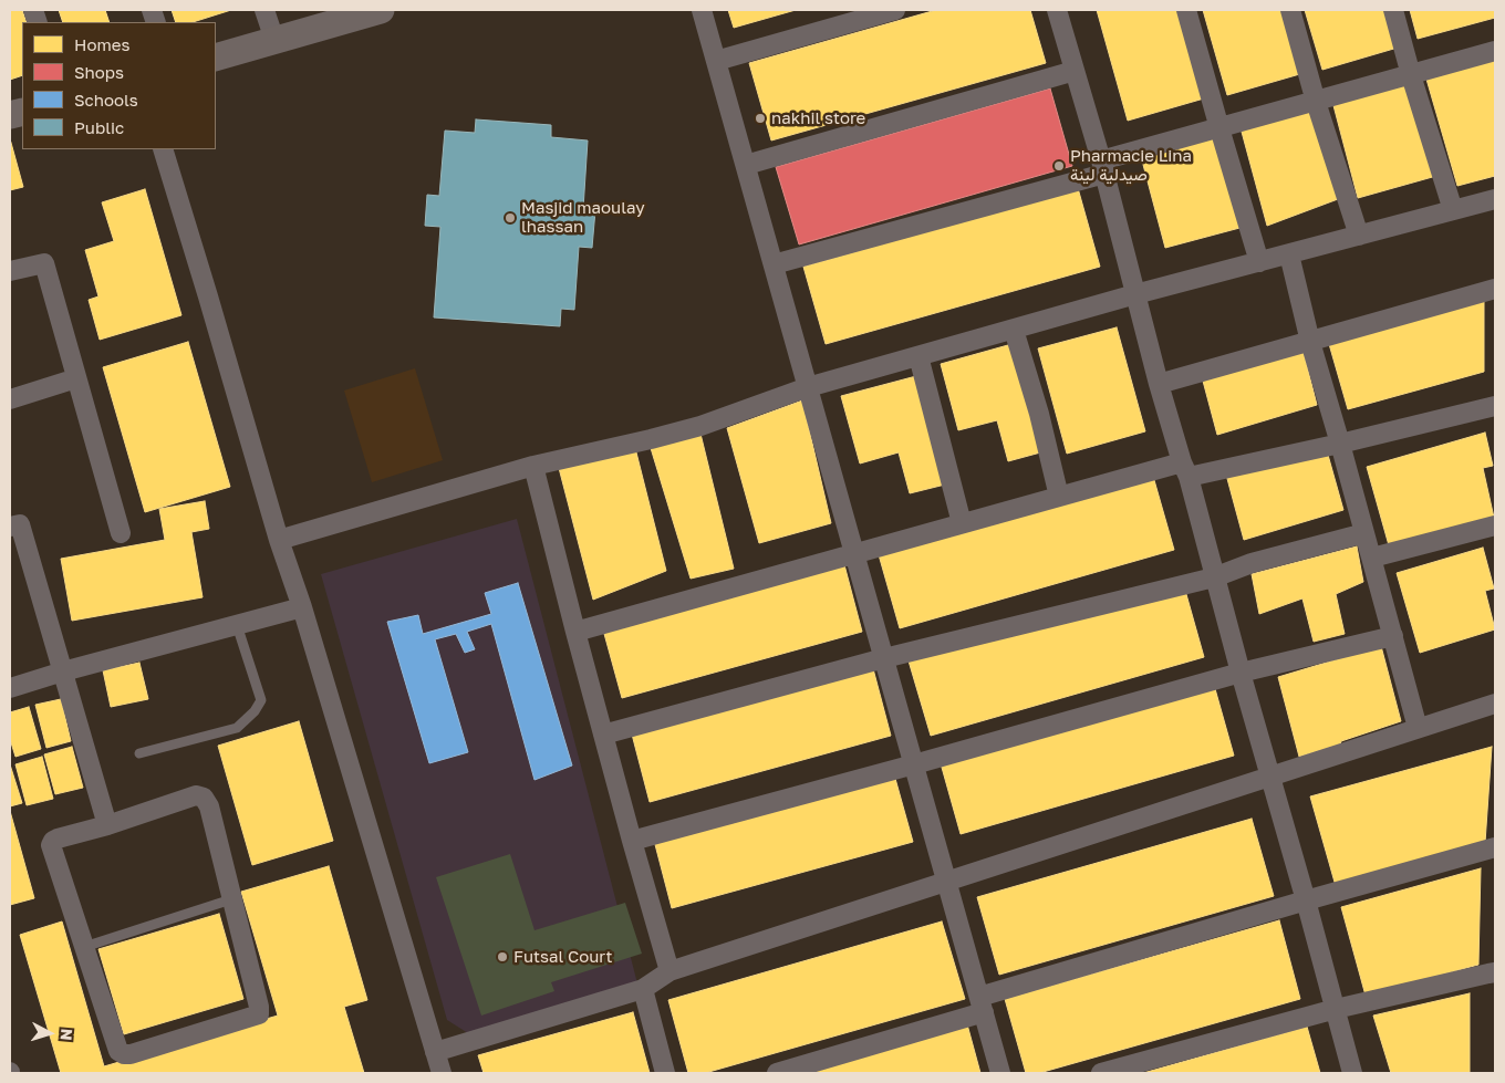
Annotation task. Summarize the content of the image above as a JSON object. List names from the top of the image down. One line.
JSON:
{"places":["nakhil store","Pharmacie Lina صيدلية لينة","Masjid maoulay lhassan","Futsal Court"],"legend":["Homes","Shops","Schools","Public"],"north":"right"}
